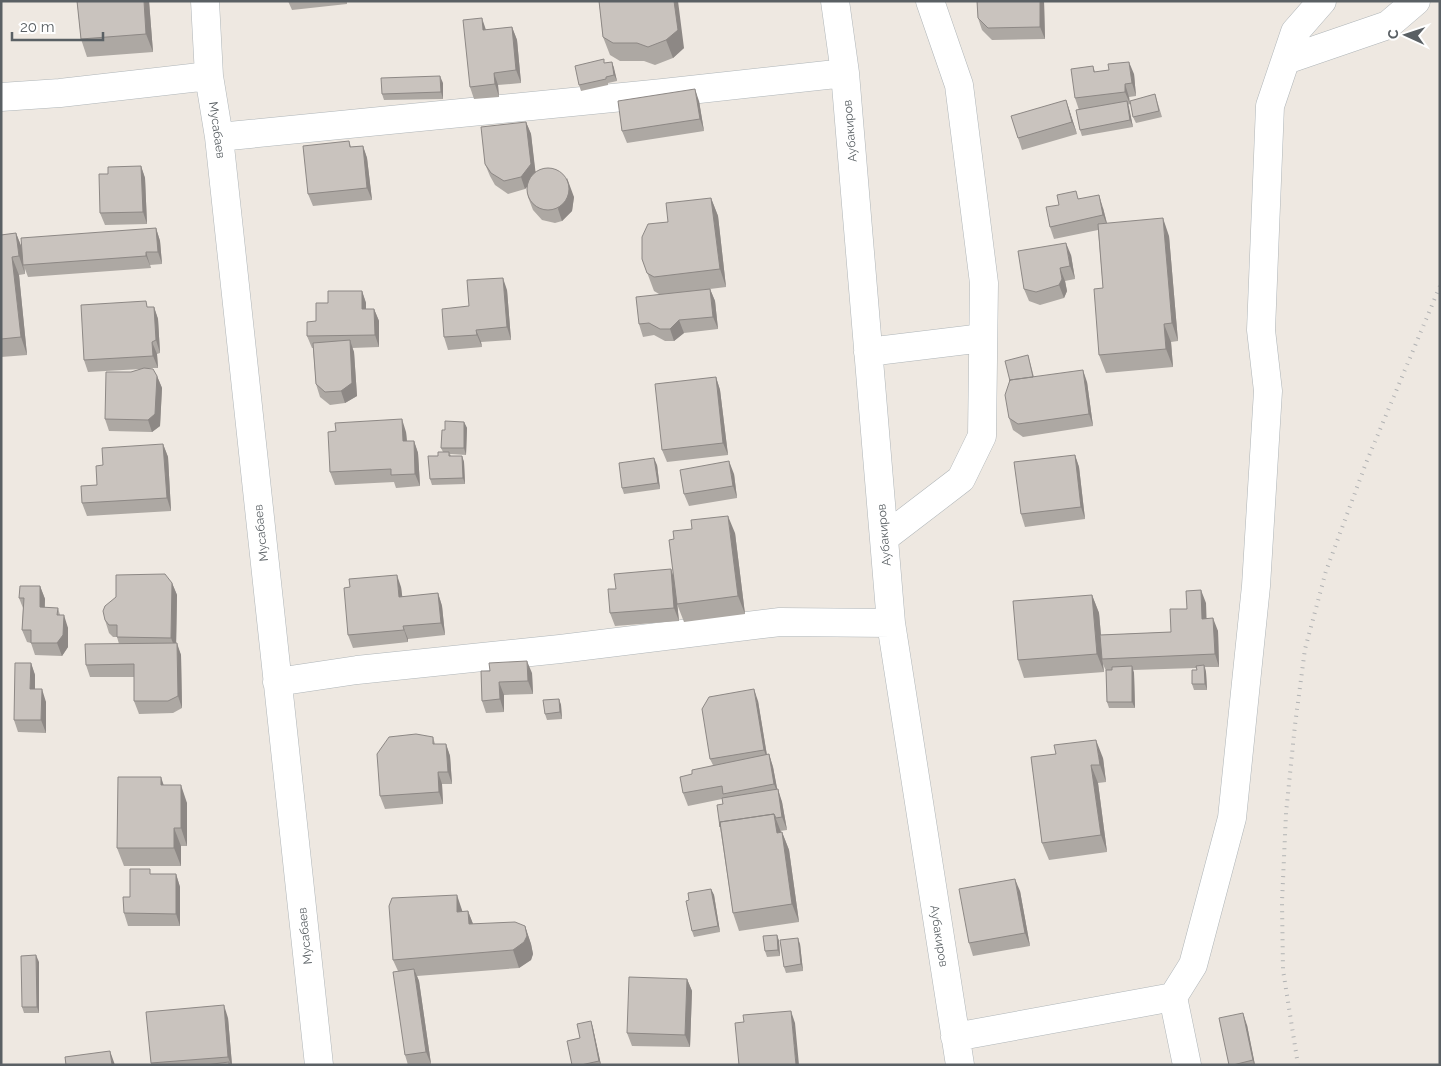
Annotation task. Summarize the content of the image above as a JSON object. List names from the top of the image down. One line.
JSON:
{"streets":{"street":["Мусабаев","Аубакиров"]},"scale_bar":"20 m","north":"left"}
